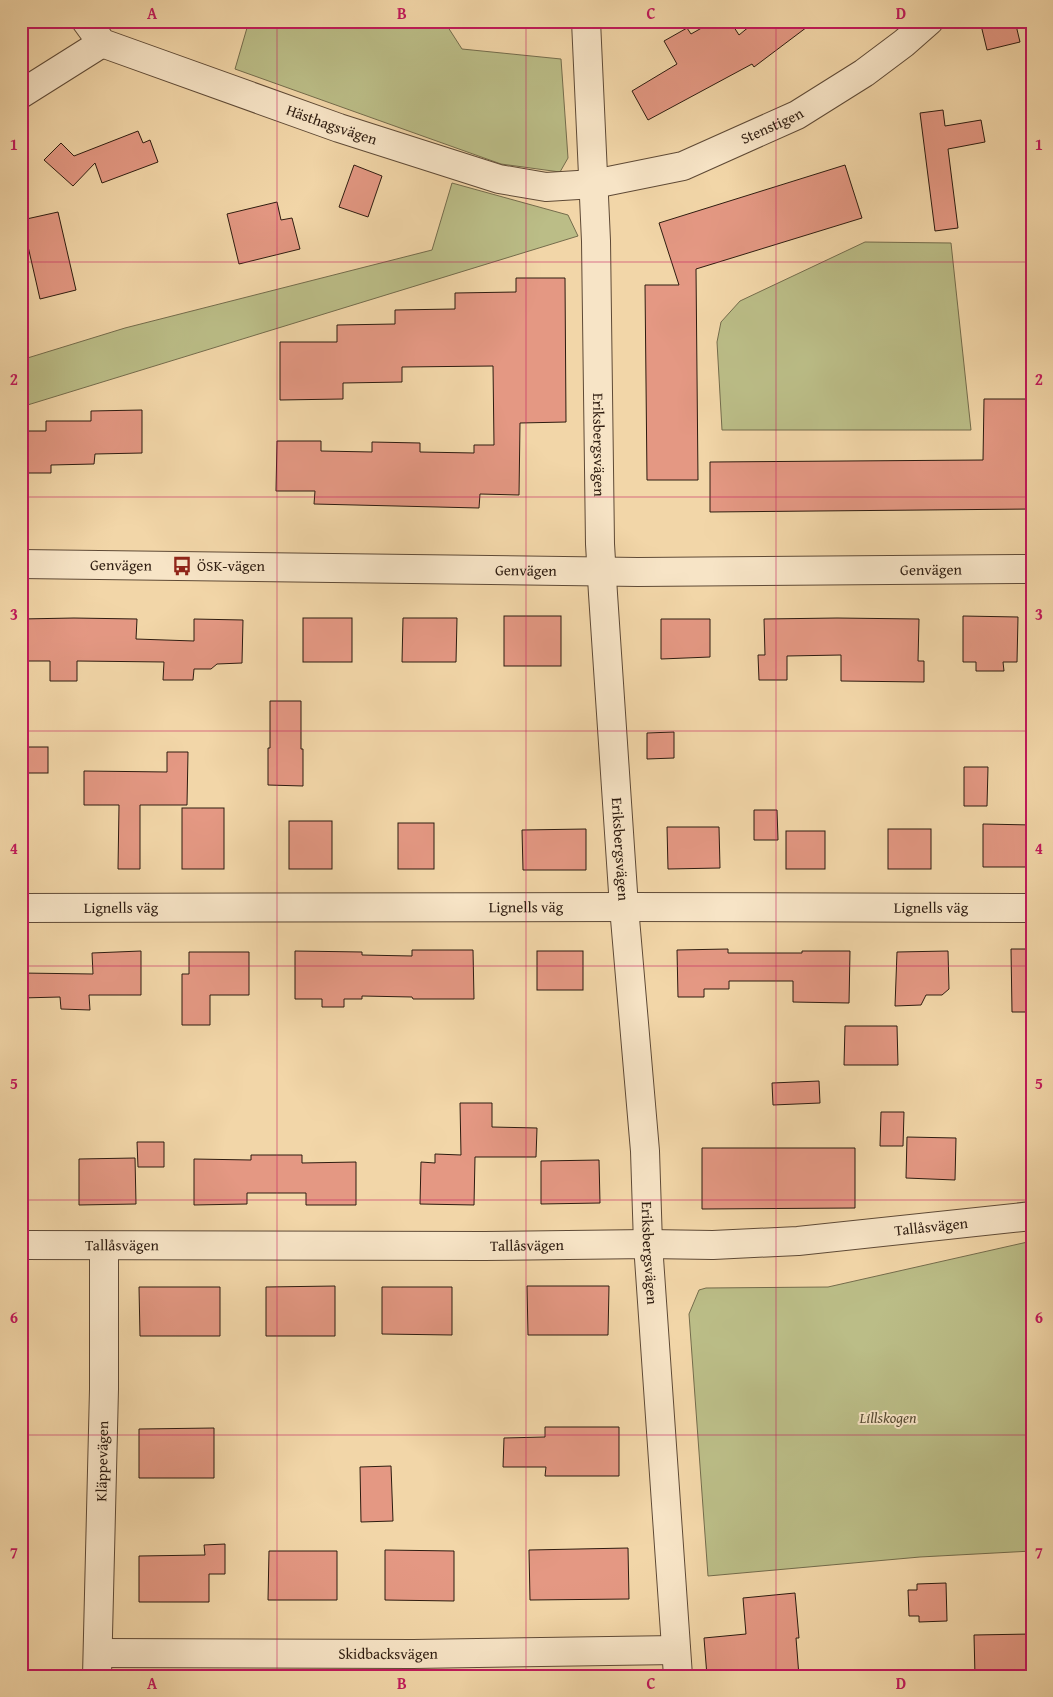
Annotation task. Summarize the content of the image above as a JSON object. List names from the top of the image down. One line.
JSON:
{"streets":{"street":["Hästhagsvägen","Stenstigen","Eriksbergsvägen","Genvägen","Lignells väg","Tallåsvägen","Kläppevägen","Skidbacksvägen"]},"crossings":[["Hästhagsvägen","Stenstigen"],["Hästhagsvägen","Eriksbergsvägen"],["Stenstigen","Eriksbergsvägen"],["Eriksbergsvägen","Genvägen"],["Eriksbergsvägen","Lignells väg"],["Eriksbergsvägen","Tallåsvägen"],["Eriksbergsvägen","Skidbacksvägen"],["Tallåsvägen","Kläppevägen"],["Kläppevägen","Skidbacksvägen"]],"parks":["Lillskogen"],"places":{"bus stop":["ÖSK-vägen"]},"grid":{"columns":["A","B","C","D"],"rows":["1","2","3","4","5","6","7"]}}
